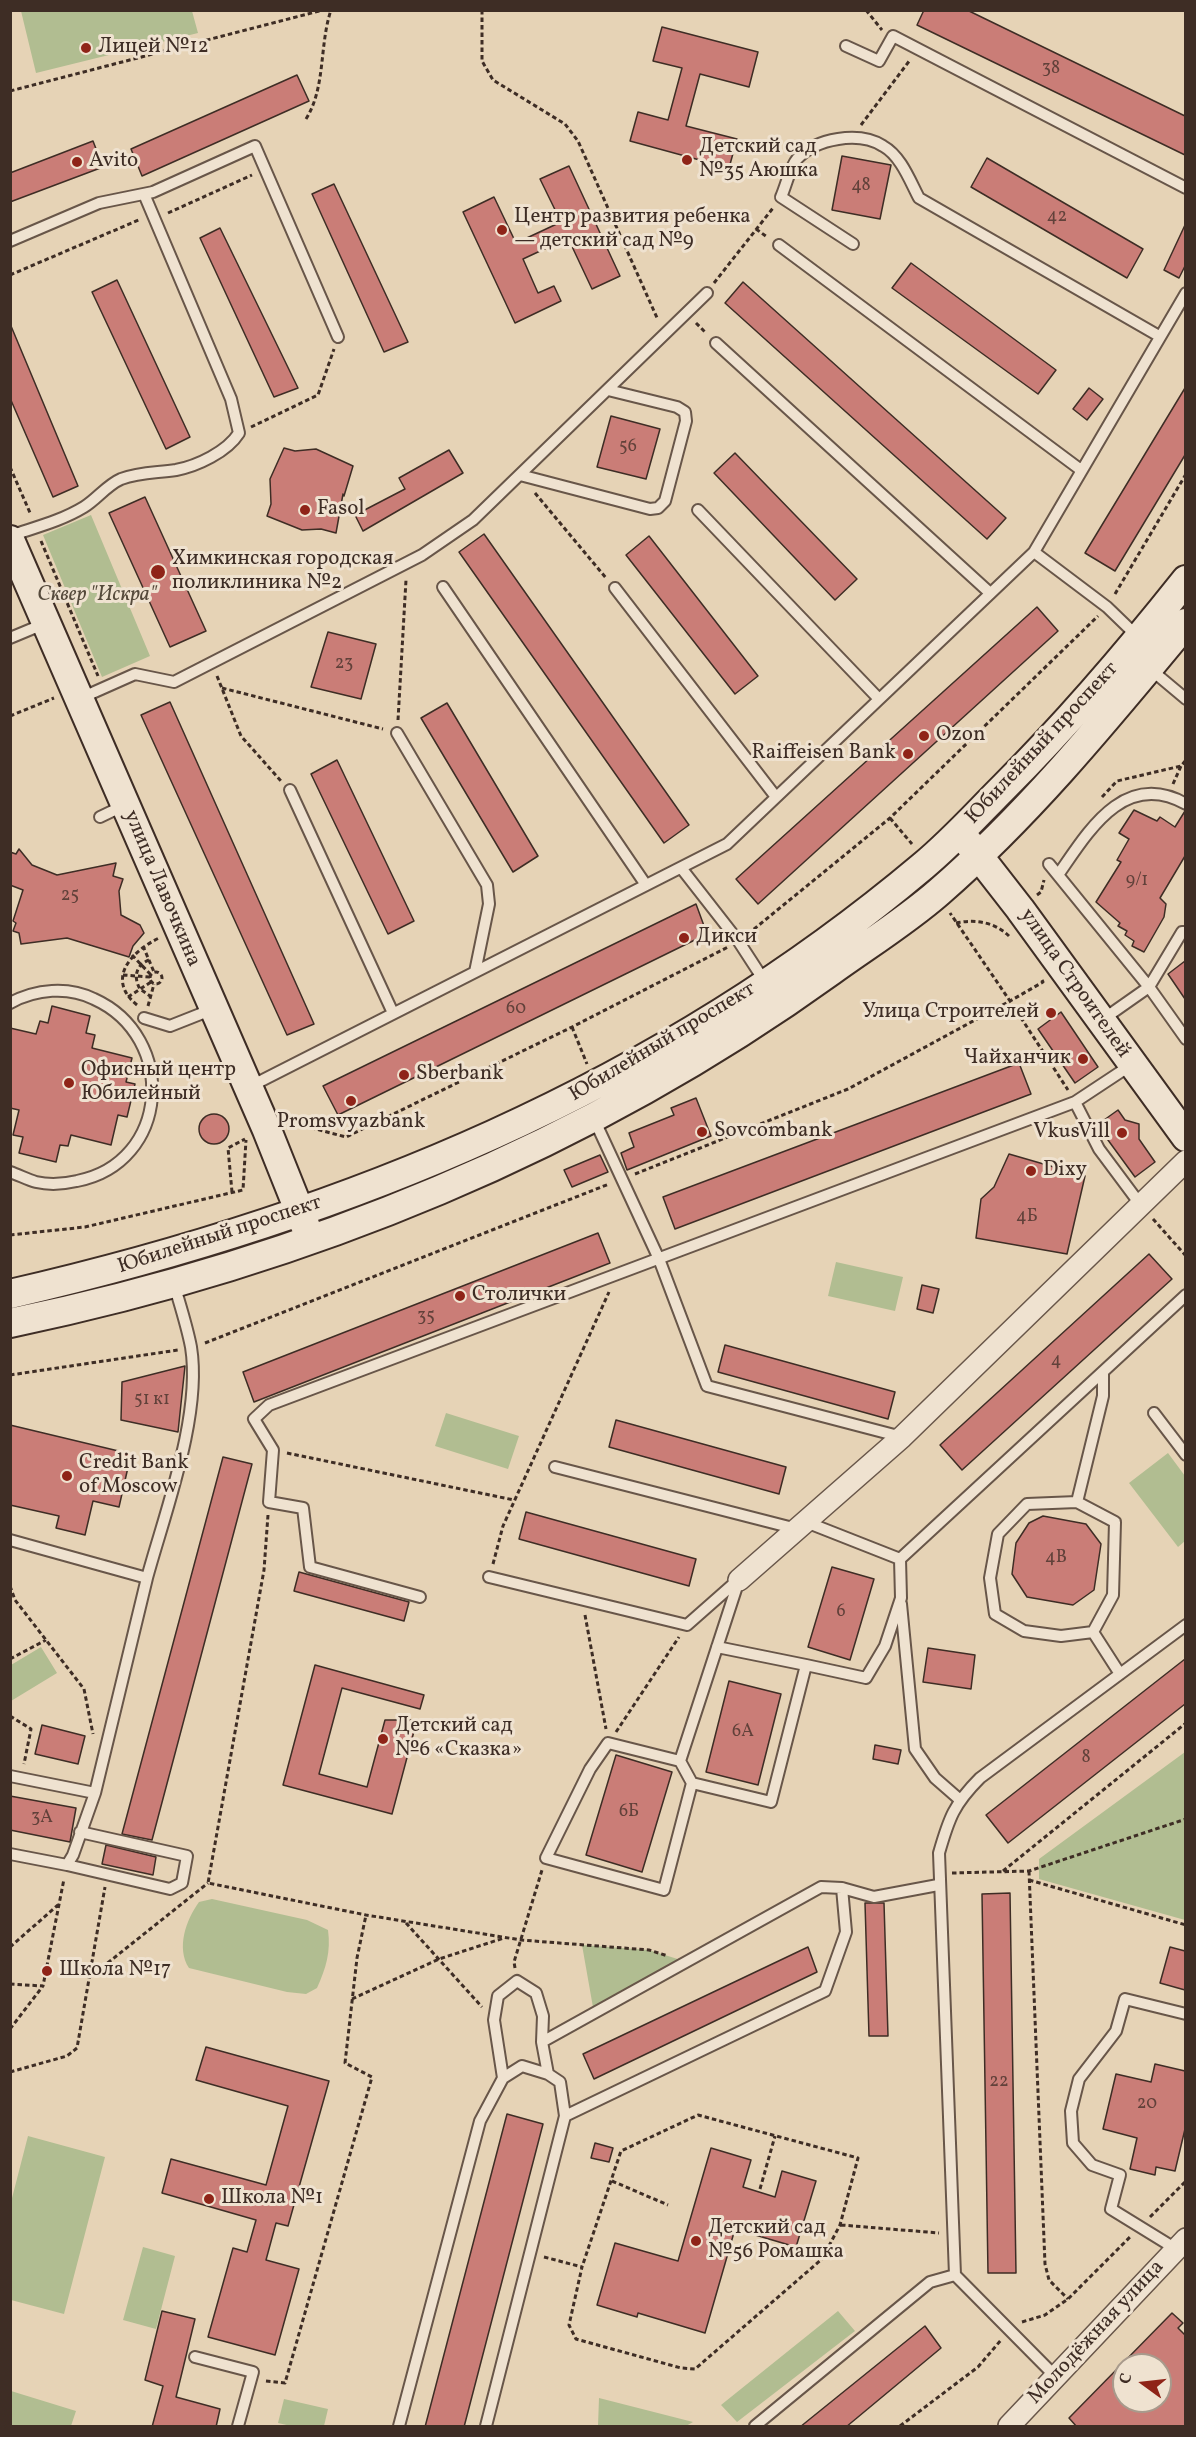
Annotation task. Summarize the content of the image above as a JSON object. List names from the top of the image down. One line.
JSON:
{"streets":{"main road":["Юбилейный проспект","улица Лавочкина","улица Строителей"],"street":["Молодёжная улица"]},"crossings":[["Юбилейный проспект","улица Лавочкина"],["Юбилейный проспект","улица Строителей"]],"parks":["Сквер \"Искра\""],"places":["Лицей №12","Детский сад №35 Аюшка","Avito","Центр развития ребенка — детский сад №9","Fasol","Химкинская городская поликлиника №2","Ozon","Raiffeisen Bank","Дикси","Улица Строителей","Чайханчик","Sberbank","Офисный центр Юбилейный","Promsvyazbank","Sovcombank","VkusVill","Dixy","Столички","Credit Bank of Moscow","Детский сад №6 «Сказка»","Школа №17","Школа №1","Детский сад №56 Ромашка"],"house_numbers":["38","48","42","56","23","9/1","25","60","4Б","35","4","51 к1","4В","6","6А","8","6Б","3А","22","20"],"north":"left"}
